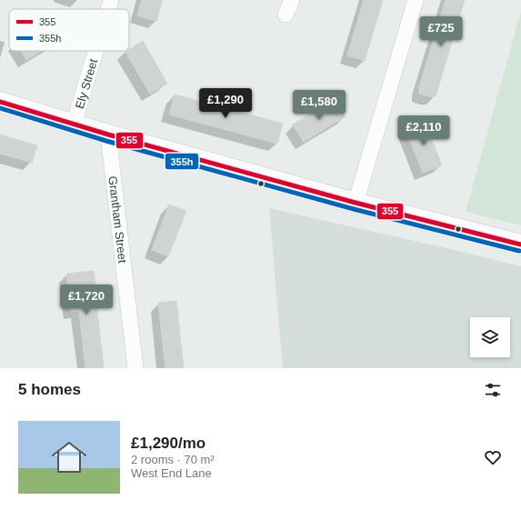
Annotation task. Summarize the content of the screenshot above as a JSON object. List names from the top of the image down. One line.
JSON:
{"streets":{"street":["Ely Street","Grantham Street"]},"lines":["transit line 355","transit line 355h"],"legend":["355","355h"],"page":{"price":["£725","£1,290","£1,580","£2,110","£1,720"],"heading":"5 homes","list":[{"name":"£1,290/mo","note":"2 rooms · 70 m² · West End Lane"}]}}
